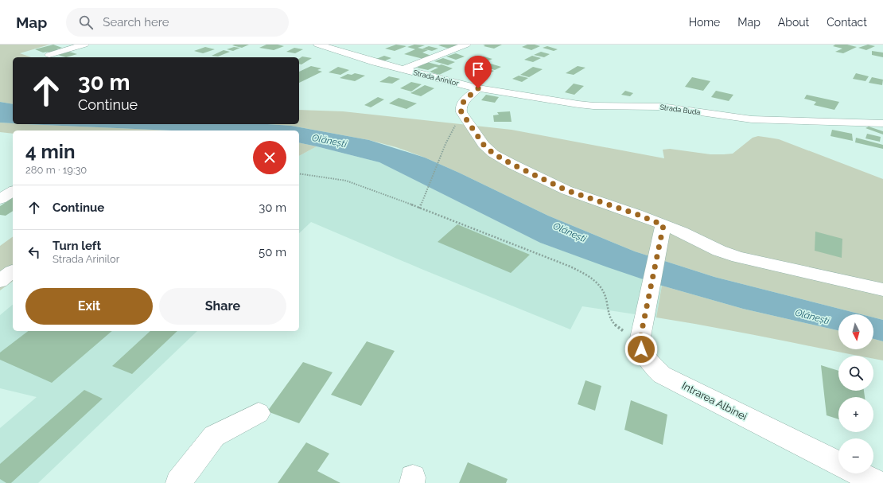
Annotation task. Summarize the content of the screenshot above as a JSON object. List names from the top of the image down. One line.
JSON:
{"streets":{"street":["Strada Arinilor","Strada Buda","Intrarea Albinei"]},"crossings":[["Strada Arinilor","Strada Buda"]],"water":["Olănești"],"north":"bottom","page":{"header":"Map","search":"Search here","nav":["Home","Map","About","Contact"],"turn":["30 m","Continue"],"heading":["4 min","280 m · 19:30"],"list":[{"name":"Continue","value":"30 m"},{"name":"Turn left","note":"Strada Arinilor","value":"50 m"}],"buttons":["Exit","Share"],"map_buttons":["+","−"]}}
